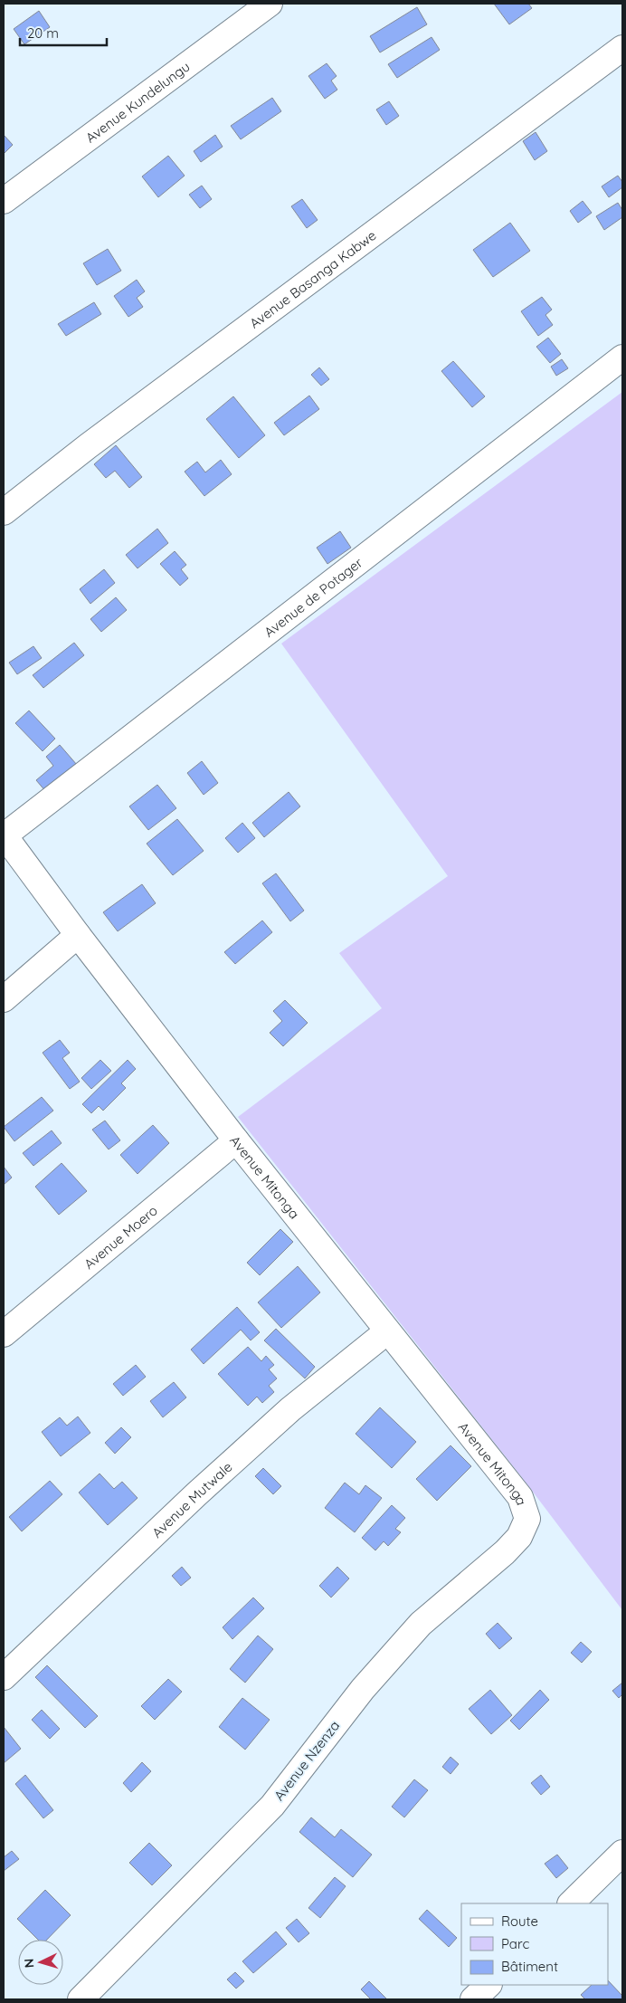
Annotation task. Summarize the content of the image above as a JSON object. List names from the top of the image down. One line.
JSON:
{"streets":{"street":["Avenue Kundelungu","Avenue Basanga Kabwe","Avenue de Potager","Avenue Mitonga","Avenue Moero","Avenue Mutwale","Avenue Nzenza"]},"crossings":[["Avenue de Potager","Avenue Mitonga"],["Avenue Mitonga","Avenue Moero"],["Avenue Mitonga","Avenue Mutwale"],["Avenue Mitonga","Avenue Nzenza"]],"legend":["Route","Parc","Bâtiment"],"scale_bar":"20 m","north":"left"}
